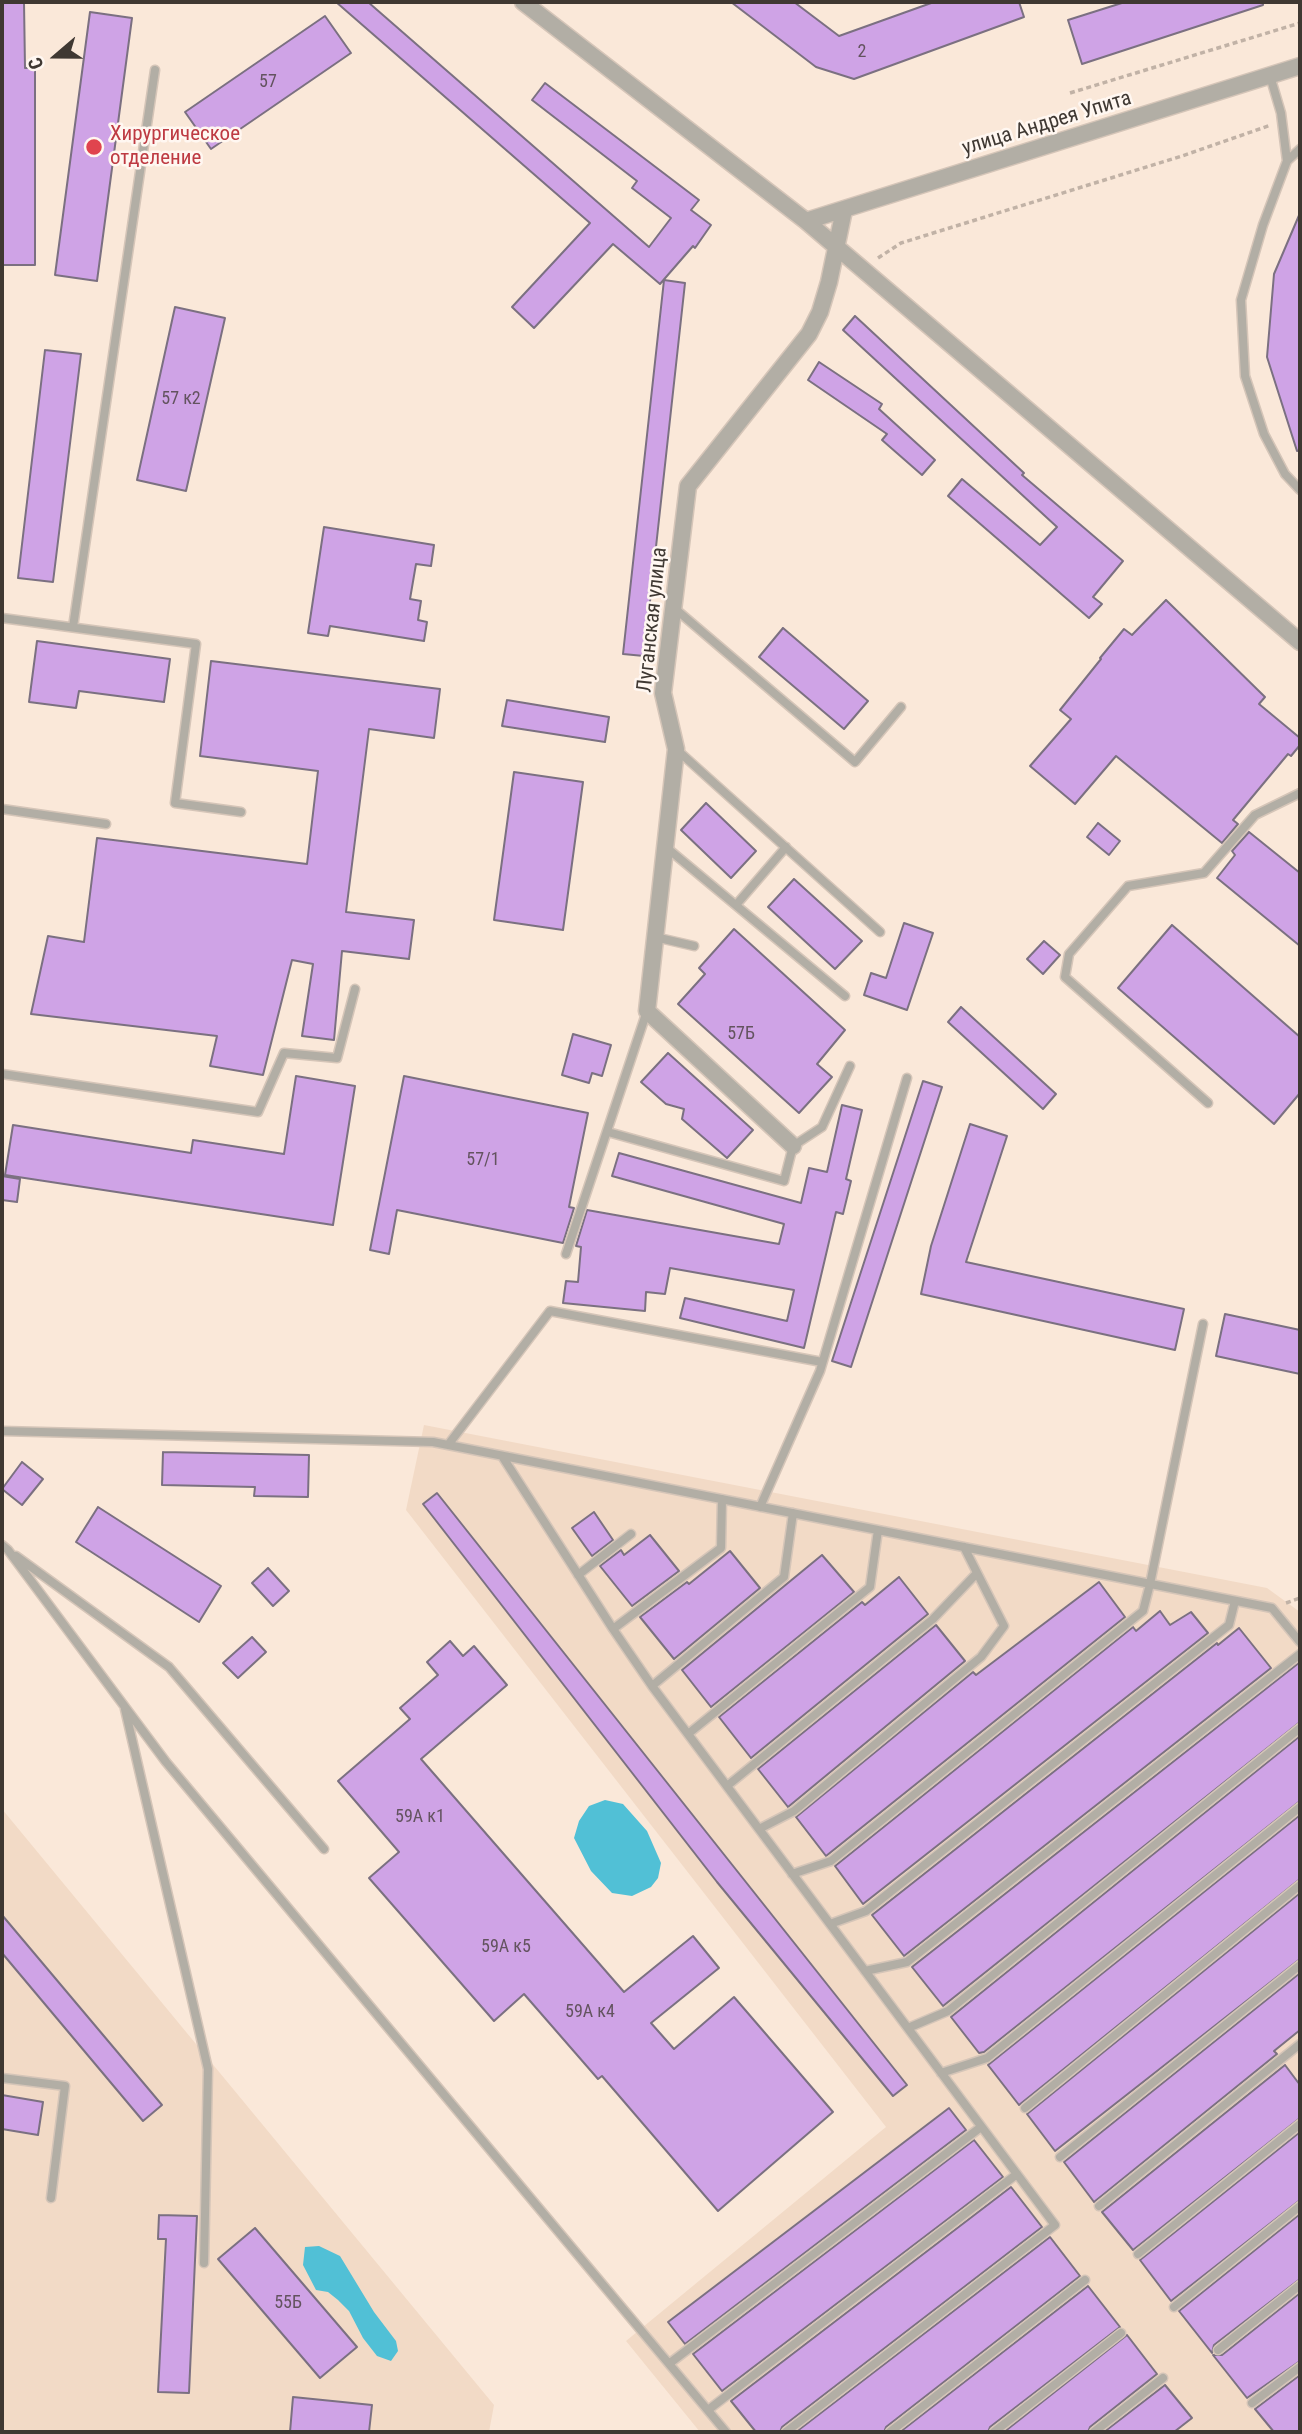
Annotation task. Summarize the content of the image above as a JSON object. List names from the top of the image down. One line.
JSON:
{"streets":{"street":["улица Андрея Упита","Луганская улица"]},"crossings":[["улица Андрея Упита","Луганская улица"]],"places":["Хирургическое отделение"],"house_numbers":["2","57","57 к2","57Б","57/1","59А к1","59А к5","59А к4","55Б"],"north":"left"}
